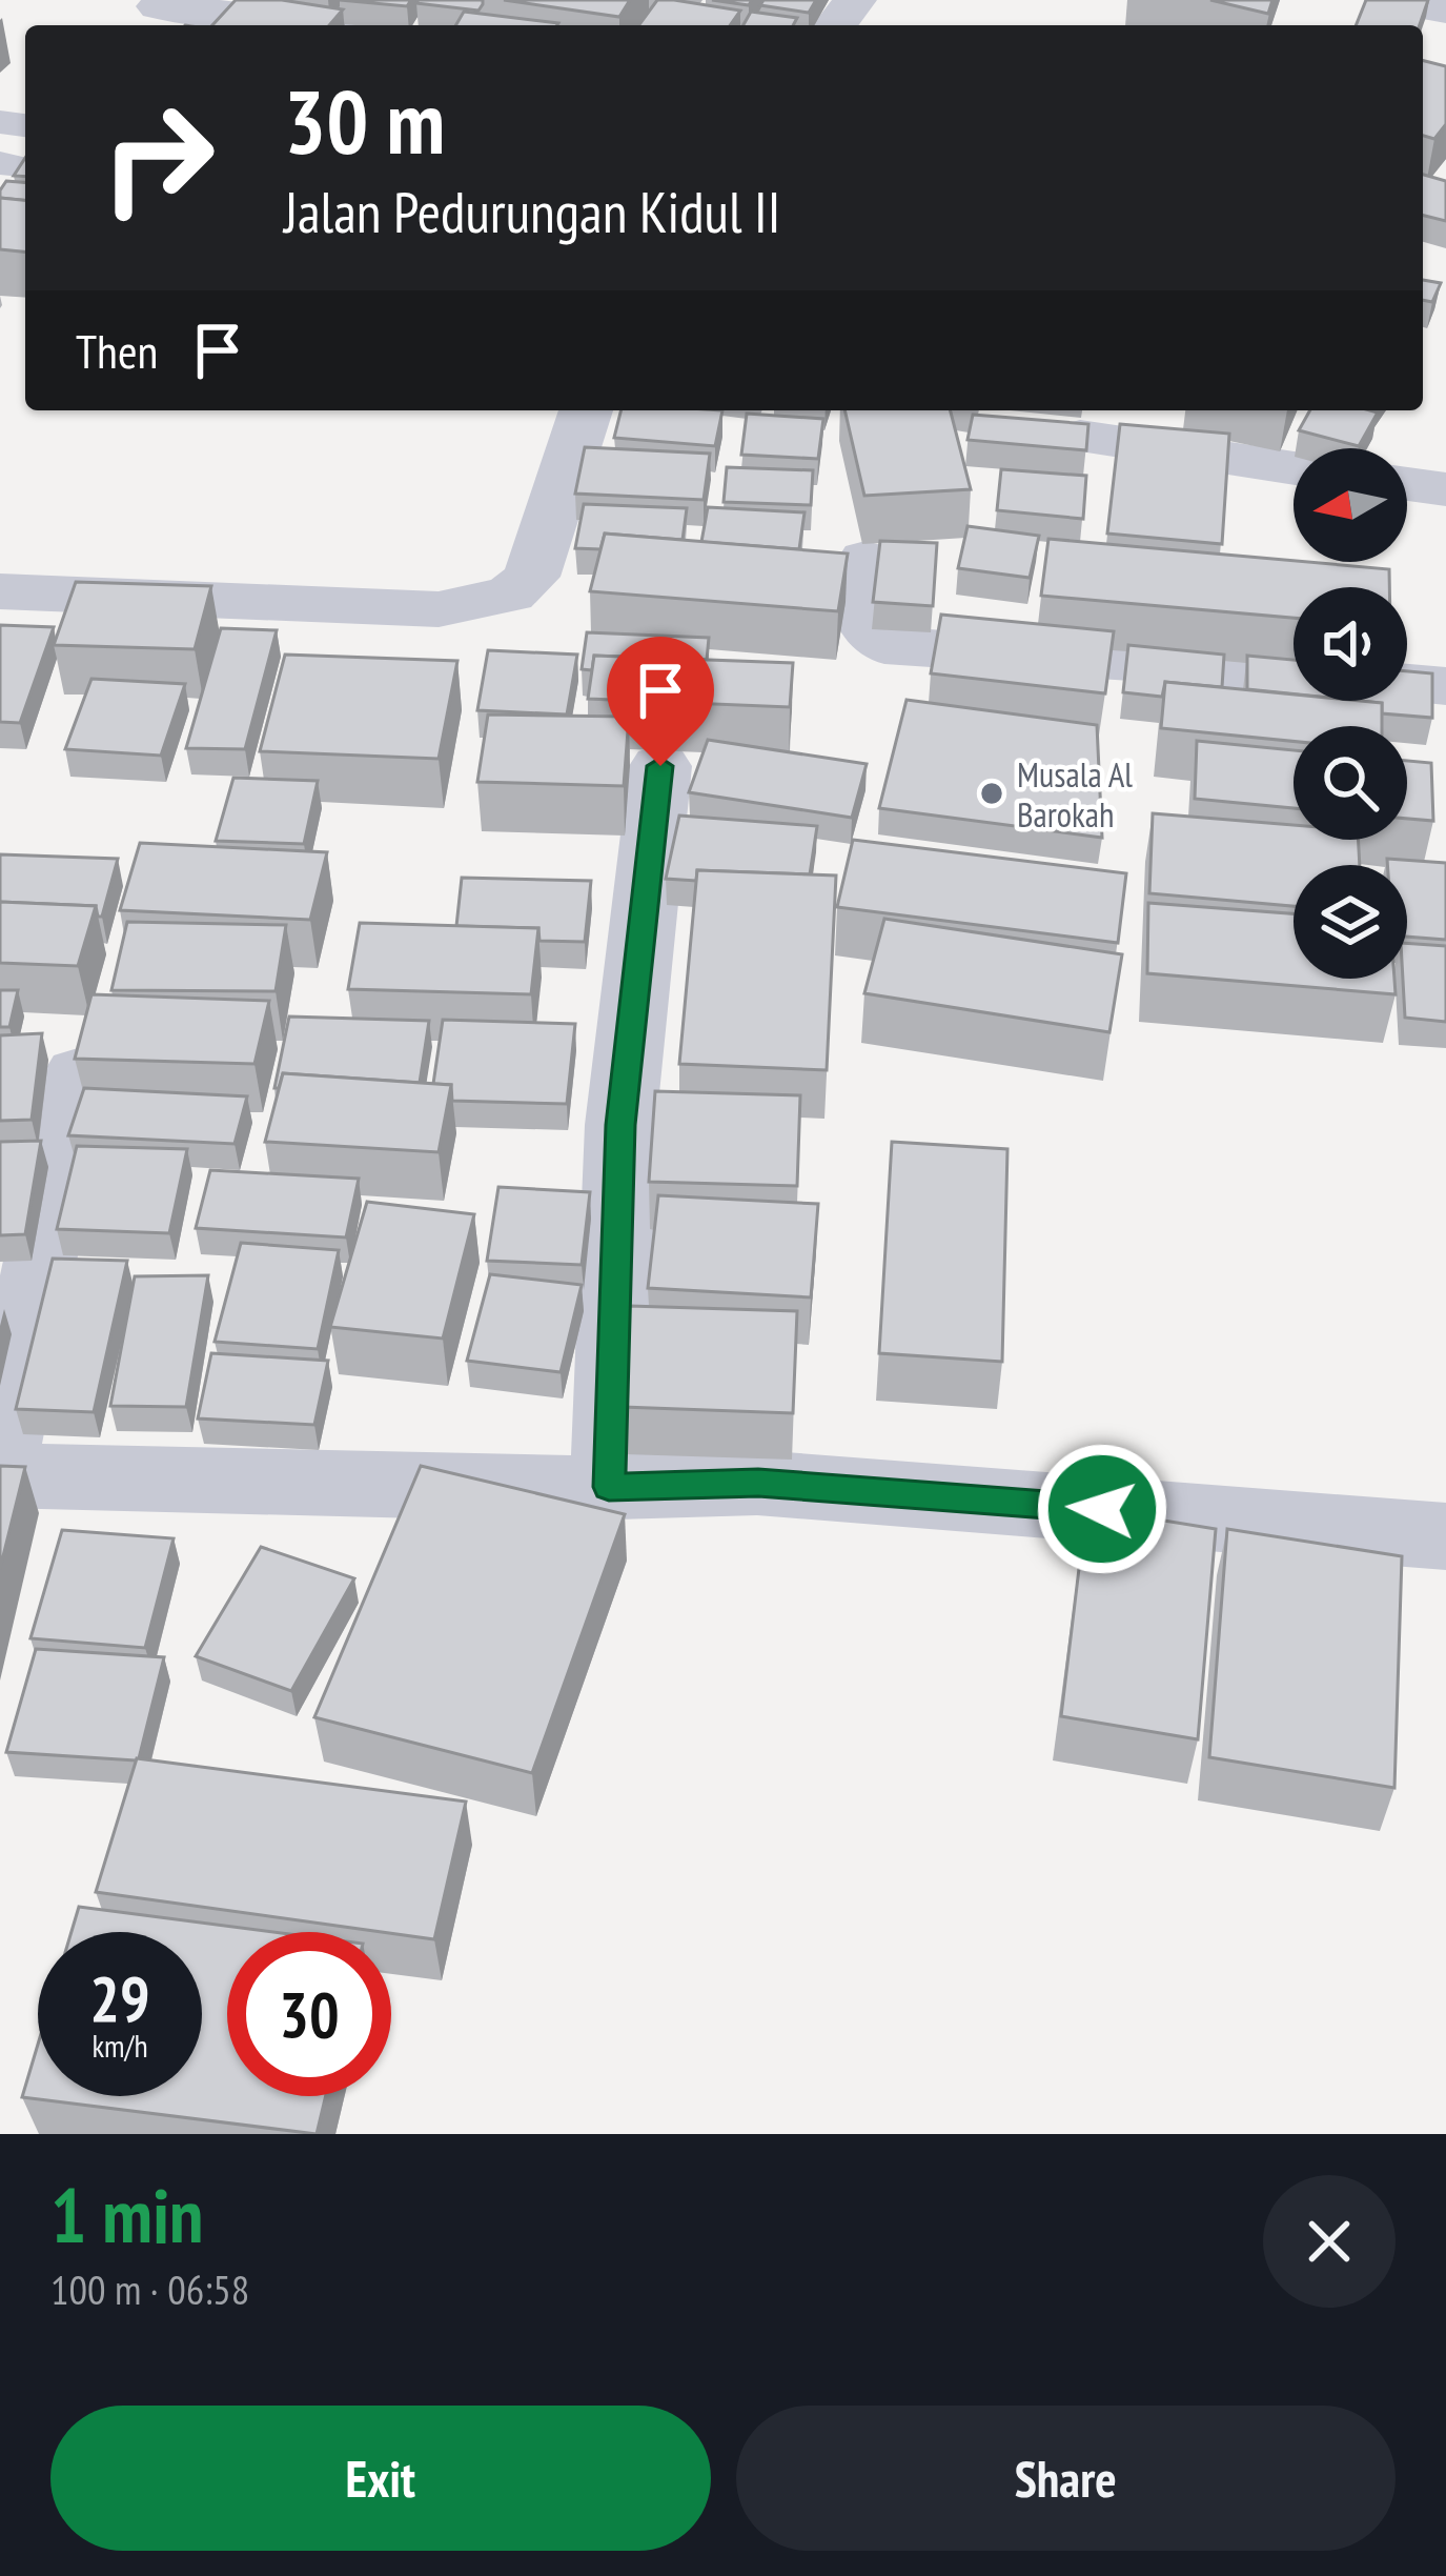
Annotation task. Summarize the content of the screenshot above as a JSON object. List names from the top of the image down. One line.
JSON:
{"places":["Musala Al Barokah"],"north":"left","page":{"turn":["30 m","Jalan Pedurungan Kidul II"],"then":"Then","speed":"29 km/h","limit":"30","heading":["1 min","100 m · 06:58"],"buttons":["Exit","Share"]}}
